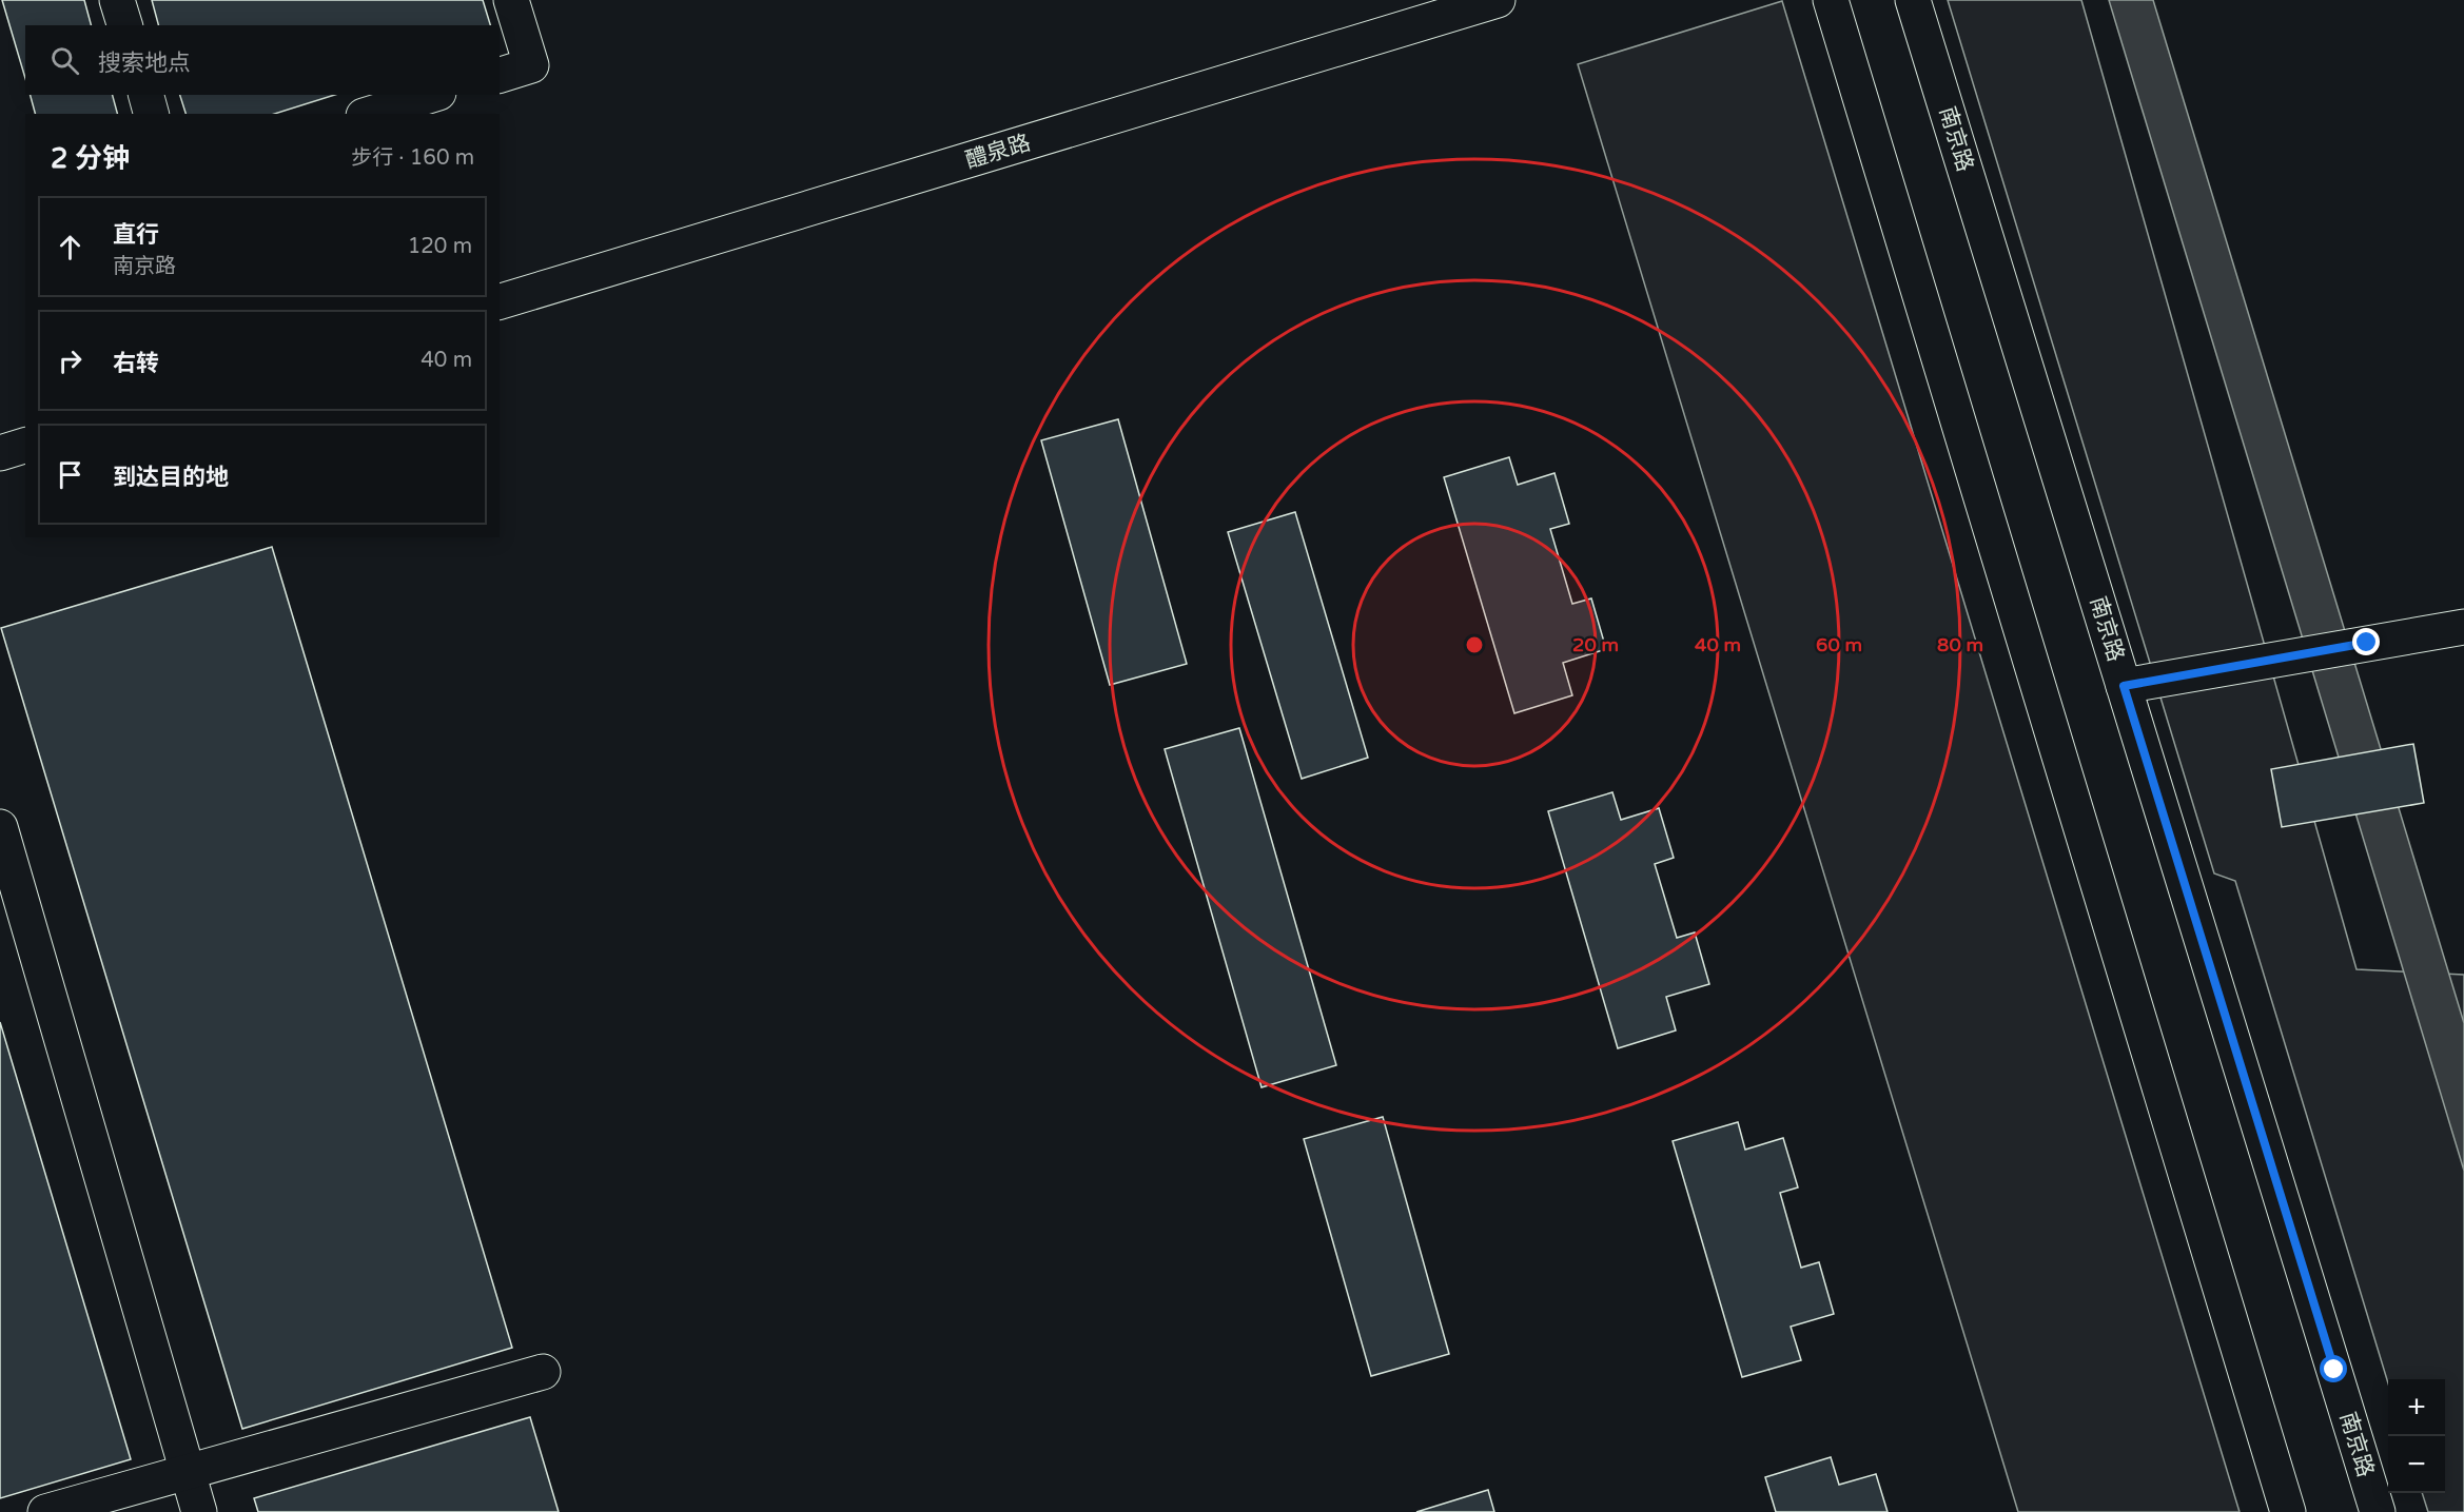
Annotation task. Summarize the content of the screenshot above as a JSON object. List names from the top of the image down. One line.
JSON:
{"streets":{"main road":["南京路","醴泉路"]},"page":{"search":"搜索地点","heading":["2 分钟","步行 · 160 m"],"list":[["直行","南京路","120 m"],["右转","40 m"],"到达目的地"],"map_buttons":["+","−"]},"rings":["20 m","40 m","60 m","80 m"]}
